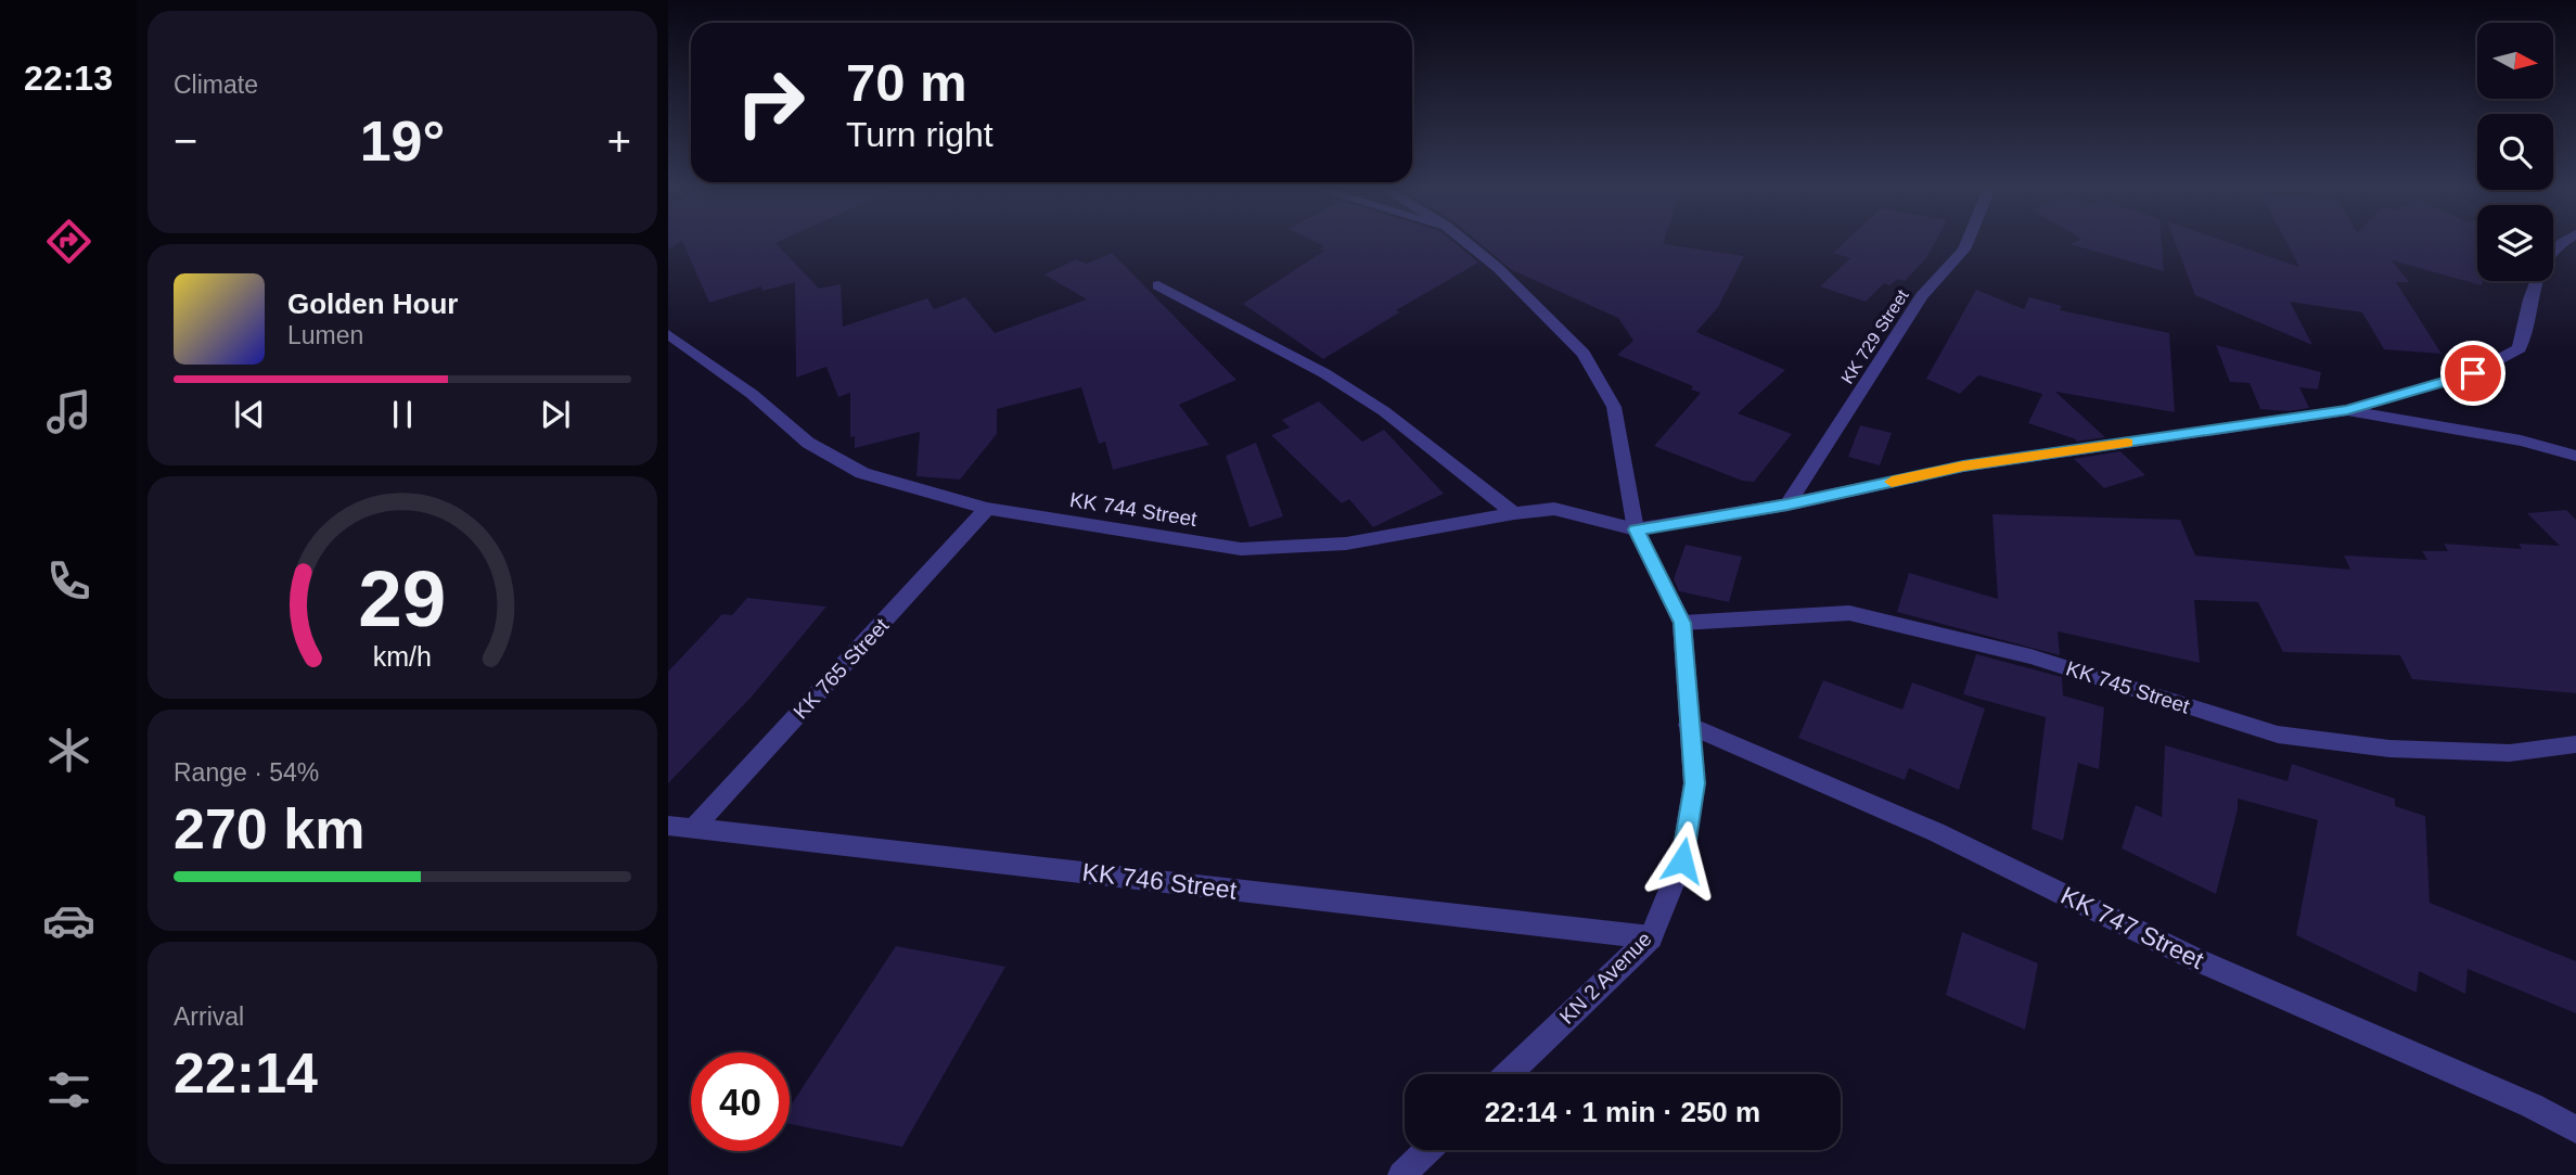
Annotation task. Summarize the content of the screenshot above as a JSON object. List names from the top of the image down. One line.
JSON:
{"streets":{"street":["KK 729 Street","KK 744 Street","KK 765 Street","KK 745 Street","KK 746 Street","KK 747 Street","KN 2 Avenue"]},"crossings":[["KK 744 Street","KK 765 Street"],["KK 744 Street","KN 2 Avenue"],["KK 765 Street","KK 746 Street"],["KK 745 Street","KN 2 Avenue"],["KK 746 Street","KN 2 Avenue"],["KK 747 Street","KN 2 Avenue"]],"north":"right","page":{"tabs":"22:13","tile":["Climate",["Range · 54%","270 km"],["Arrival","22:14"]],"turn":["70 m","Turn right"],"heat":["−","19°","+"],"song":["Golden Hour","Lumen"],"limit":"40","trip":"22:14 · 1 min · 250 m","gauge":["29","km/h"]}}
